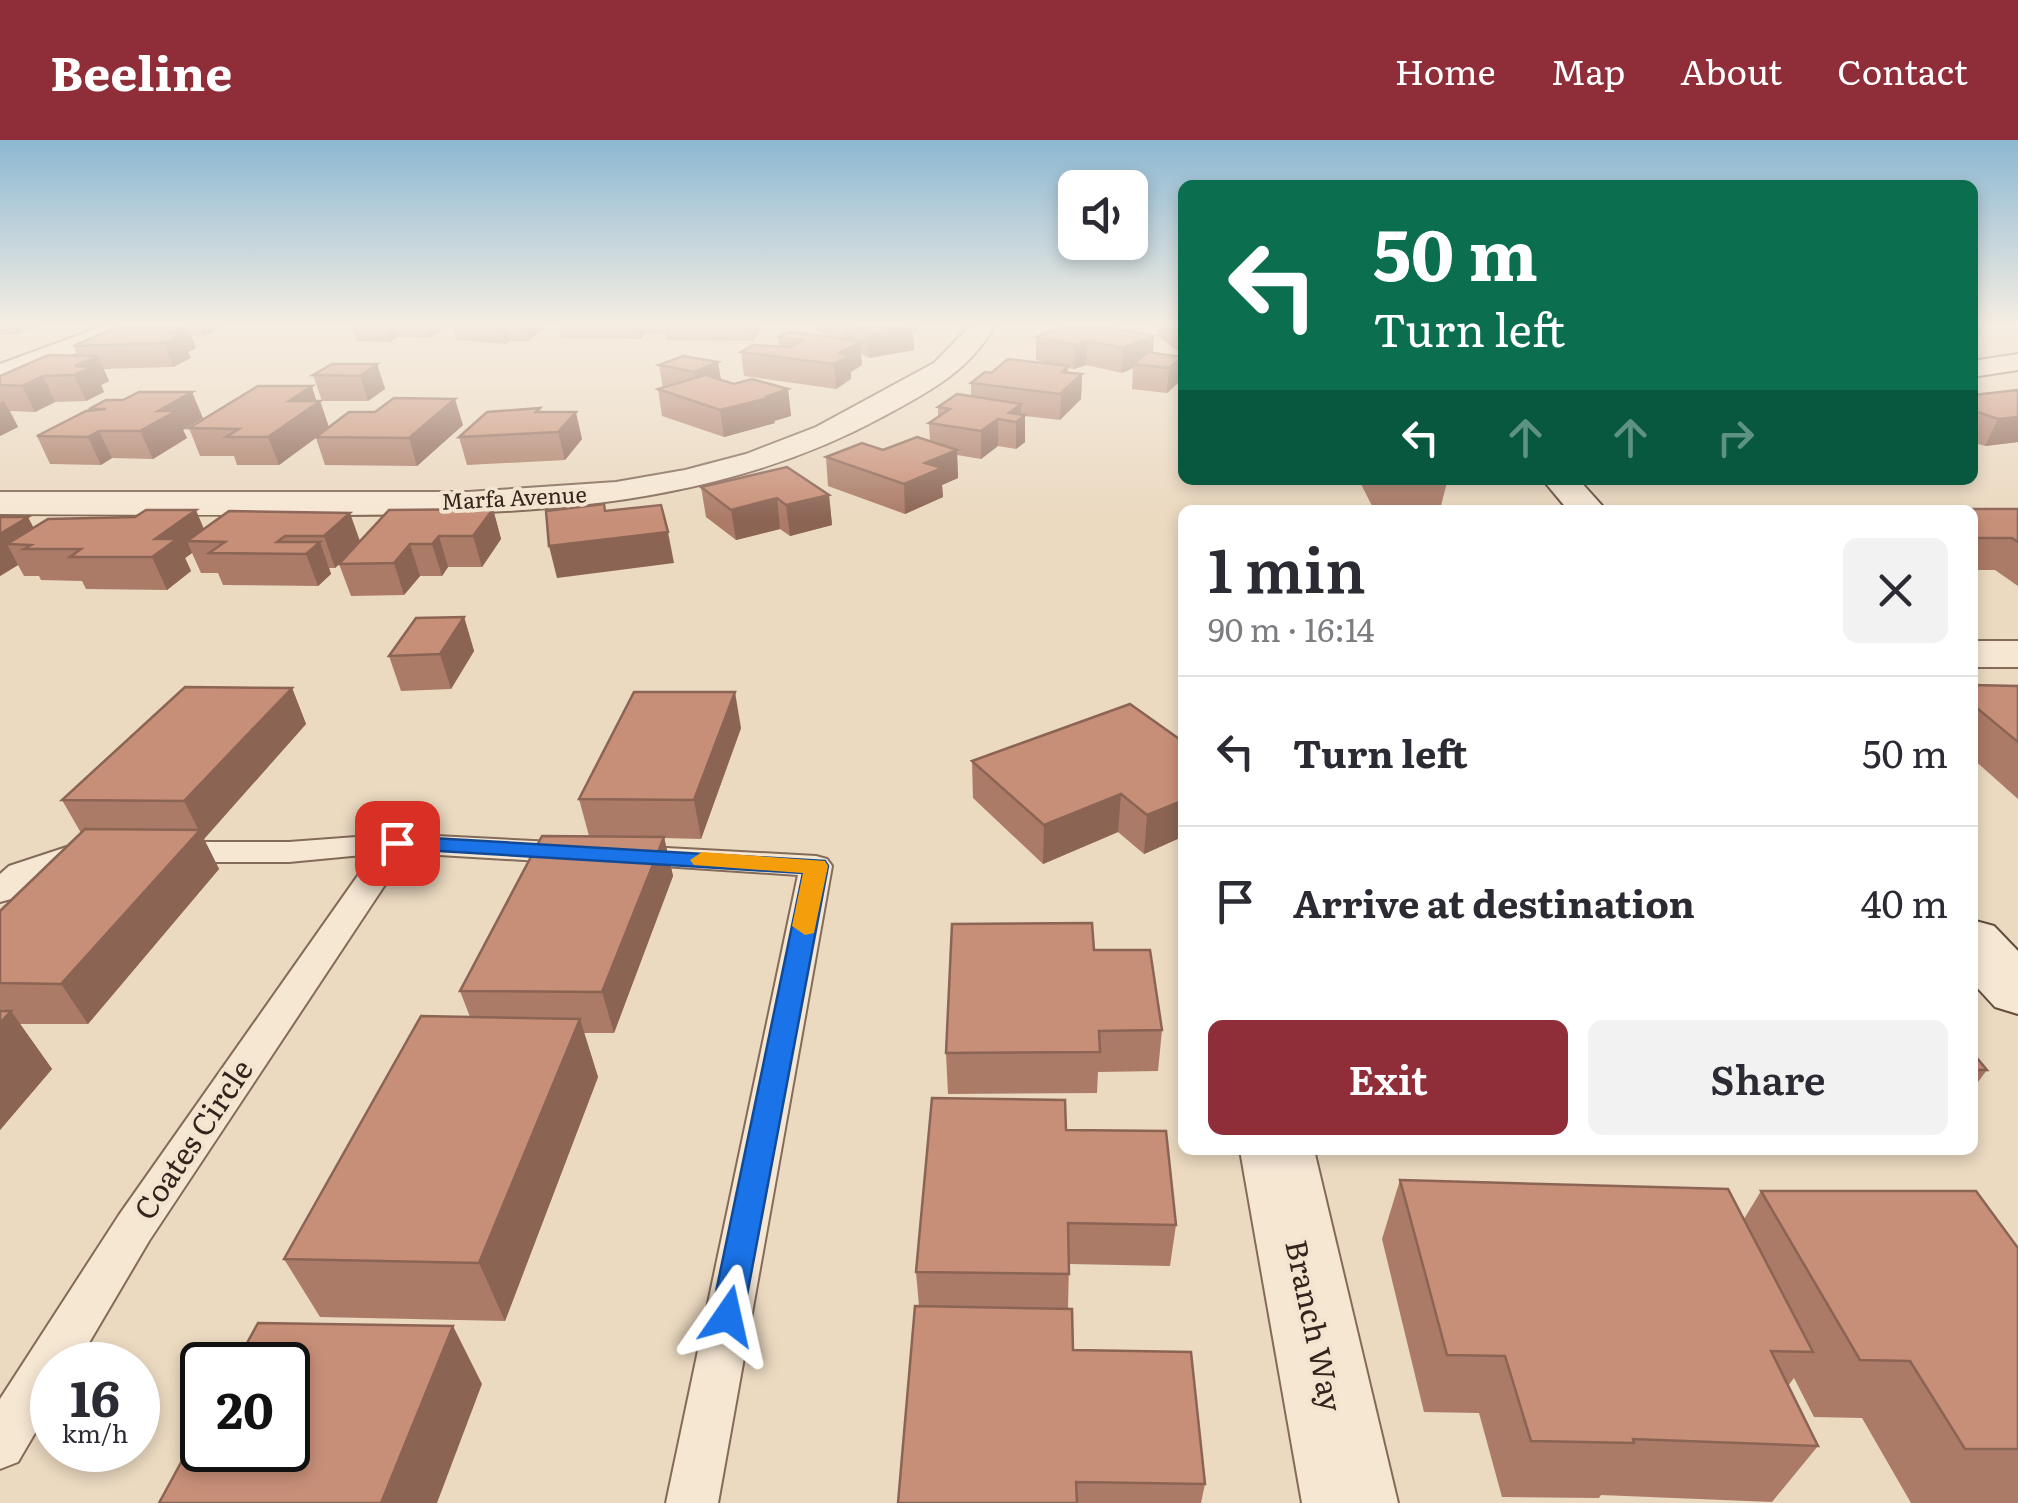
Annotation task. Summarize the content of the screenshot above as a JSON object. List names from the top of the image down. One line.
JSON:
{"streets":{"street":["Marfa Avenue","Branch Way"],"lane":["Coates Circle"]},"page":{"header":"Beeline","nav":["Home","Map","About","Contact"],"turn":["50 m","Turn left"],"heading":["1 min","90 m · 16:14"],"list":[{"name":"Turn left","value":"50 m"},{"name":"Arrive at destination","value":"40 m"}],"buttons":["Exit","Share"],"speed":"16 km/h","limit":"20"}}
